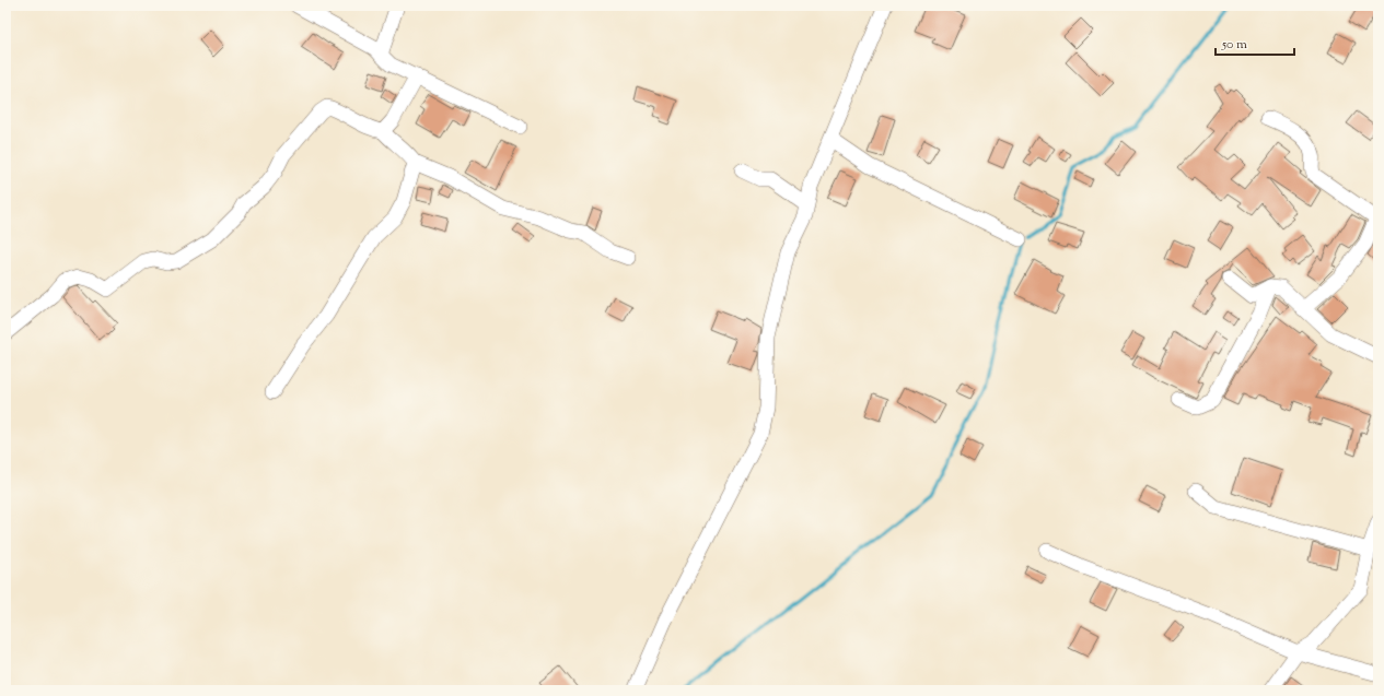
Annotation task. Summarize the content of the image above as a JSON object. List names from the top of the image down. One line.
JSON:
{"scale_bar":"50 m"}
